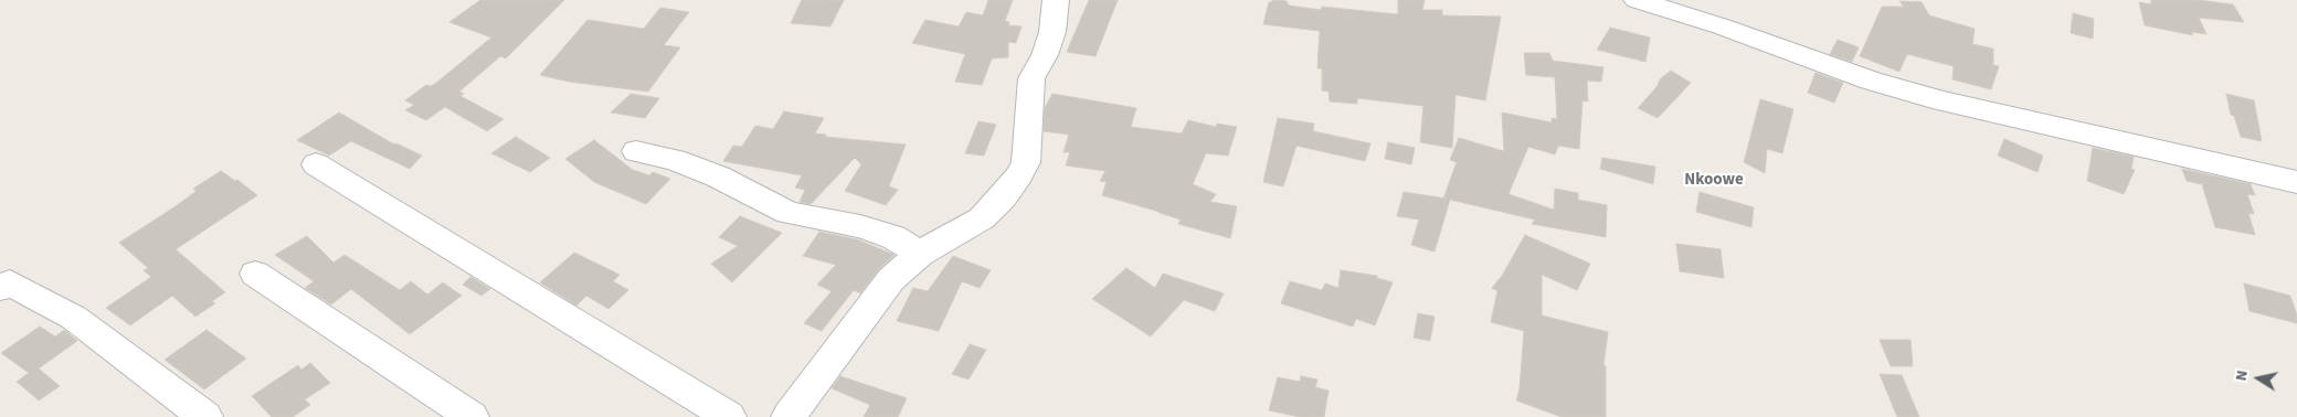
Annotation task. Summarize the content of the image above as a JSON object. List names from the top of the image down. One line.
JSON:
{"districts":["Nkoowe"],"north":"left"}
